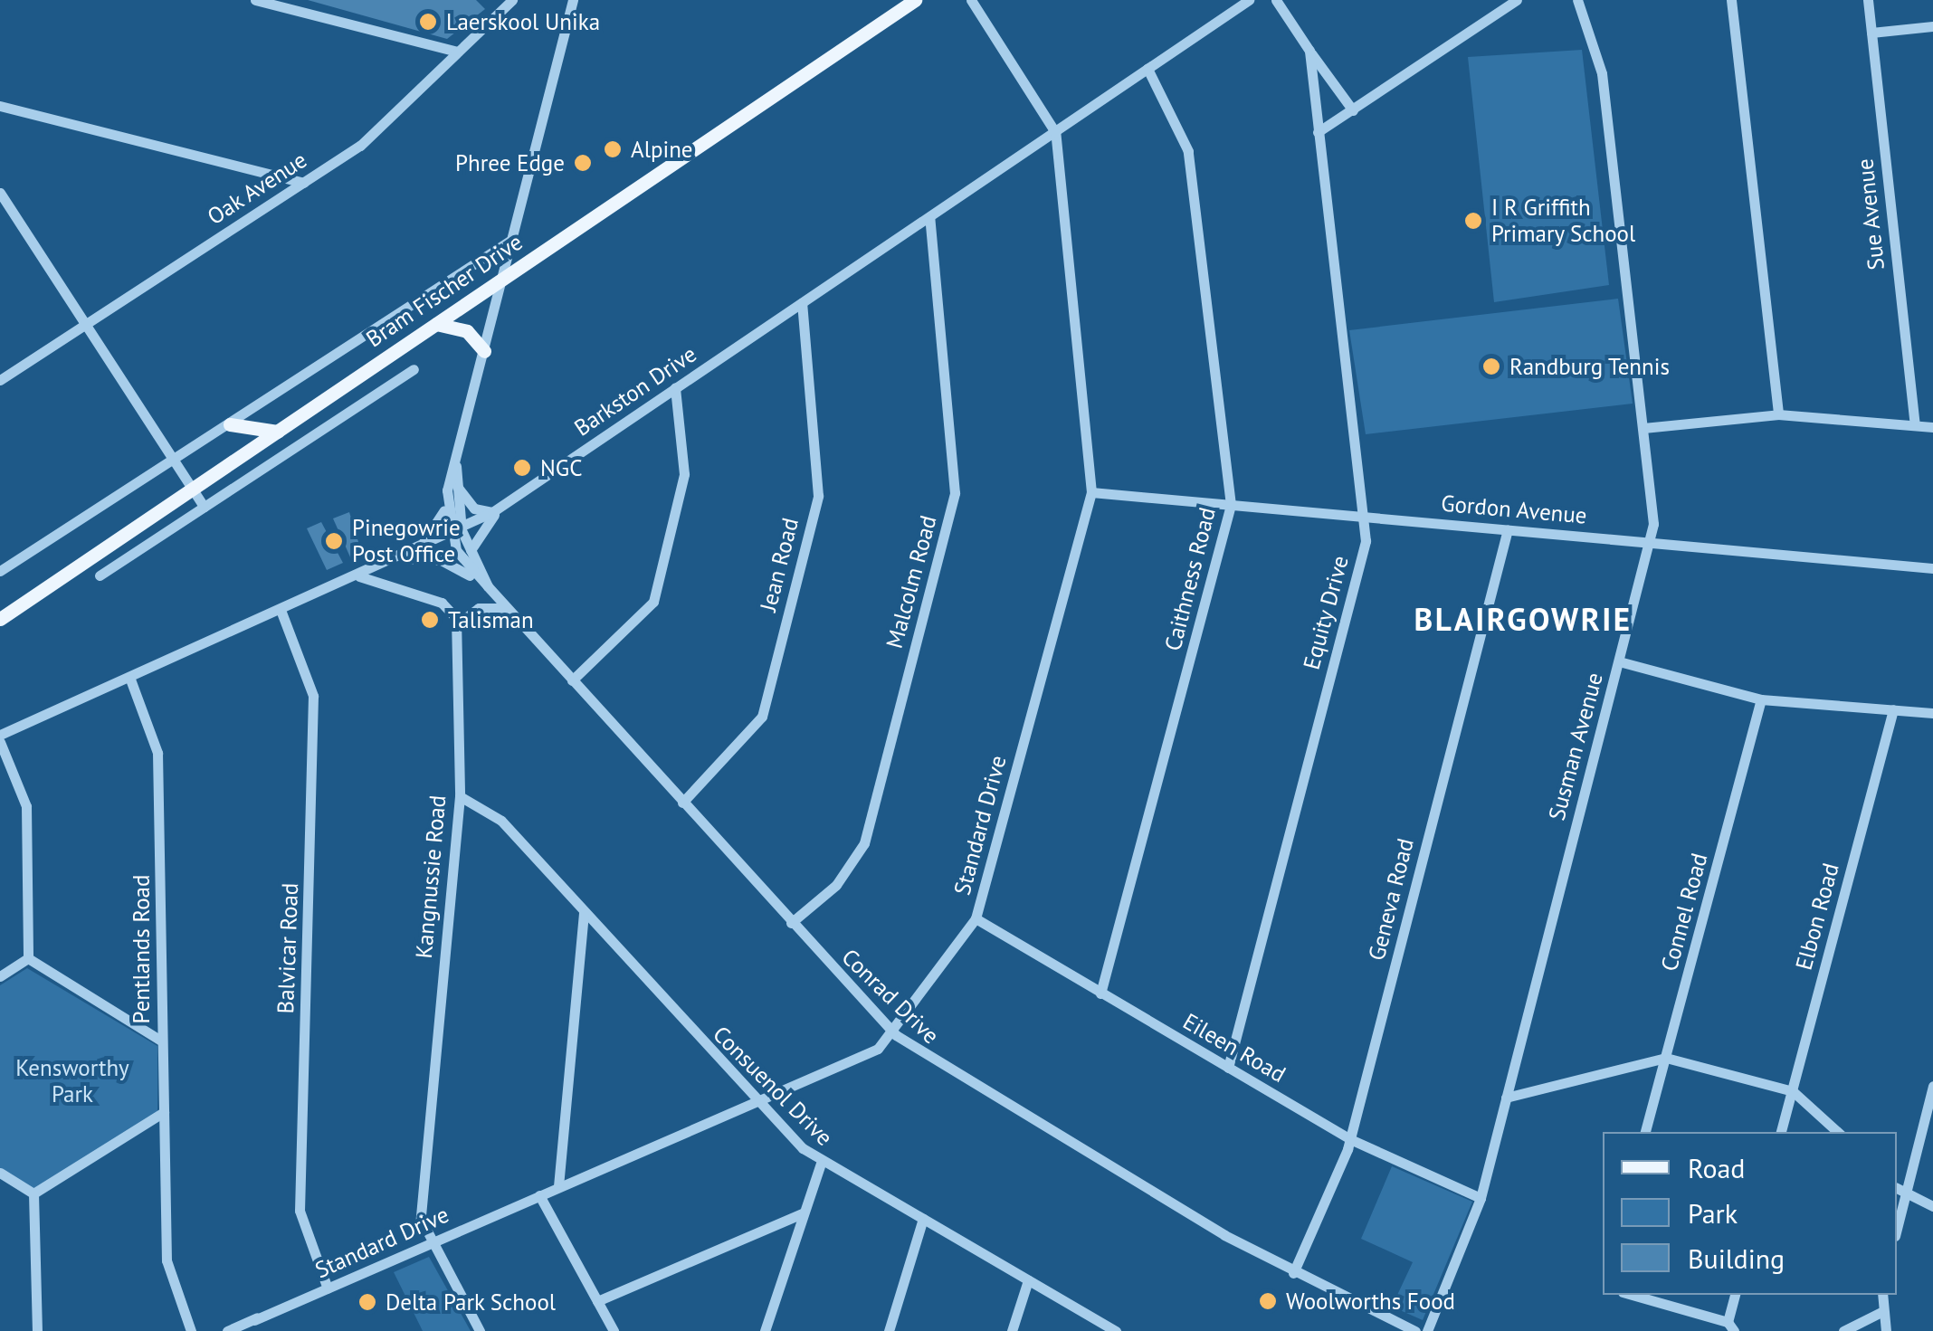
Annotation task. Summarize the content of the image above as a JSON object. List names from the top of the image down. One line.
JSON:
{"streets":{"main road":["Bram Fischer Drive"],"street":["Oak Avenue","Sue Avenue","Barkston Drive","Gordon Avenue","Jean Road","Caithness Road","Malcolm Road","Equity Drive","Susman Avenue","Standard Drive","Kangnussie Road","Geneva Road","Connel Road","Elbon Road","Balvicar Road","Pentlands Road","Conrad Drive","Eileen Road","Consuenol Drive"]},"crossings":[["Barkston Drive","Jean Road"],["Barkston Drive","Caithness Road"],["Barkston Drive","Malcolm Road"],["Barkston Drive","Standard Drive"],["Barkston Drive","Balvicar Road"],["Barkston Drive","Pentlands Road"],["Barkston Drive","Conrad Drive"],["Gordon Avenue","Caithness Road"],["Gordon Avenue","Equity Drive"],["Gordon Avenue","Susman Avenue"],["Gordon Avenue","Standard Drive"],["Gordon Avenue","Geneva Road"],["Jean Road","Conrad Drive"],["Caithness Road","Eileen Road"],["Malcolm Road","Conrad Drive"],["Equity Drive","Eileen Road"],["Susman Avenue","Eileen Road"],["Standard Drive","Kangnussie Road"],["Standard Drive","Balvicar Road"],["Standard Drive","Conrad Drive"],["Standard Drive","Eileen Road"],["Standard Drive","Consuenol Drive"],["Kangnussie Road","Consuenol Drive"],["Geneva Road","Conrad Drive"],["Geneva Road","Eileen Road"]],"districts":["BLAIRGOWRIE"],"parks":["Kensworthy Park"],"places":["Laerskool Unika","Alpine","Phree Edge","I R Griffith Primary School","Randburg Tennis","NGC","Pinegowrie Post Office","Talisman","Woolworths Food","Delta Park School"],"legend":["Road","Park","Building"]}
